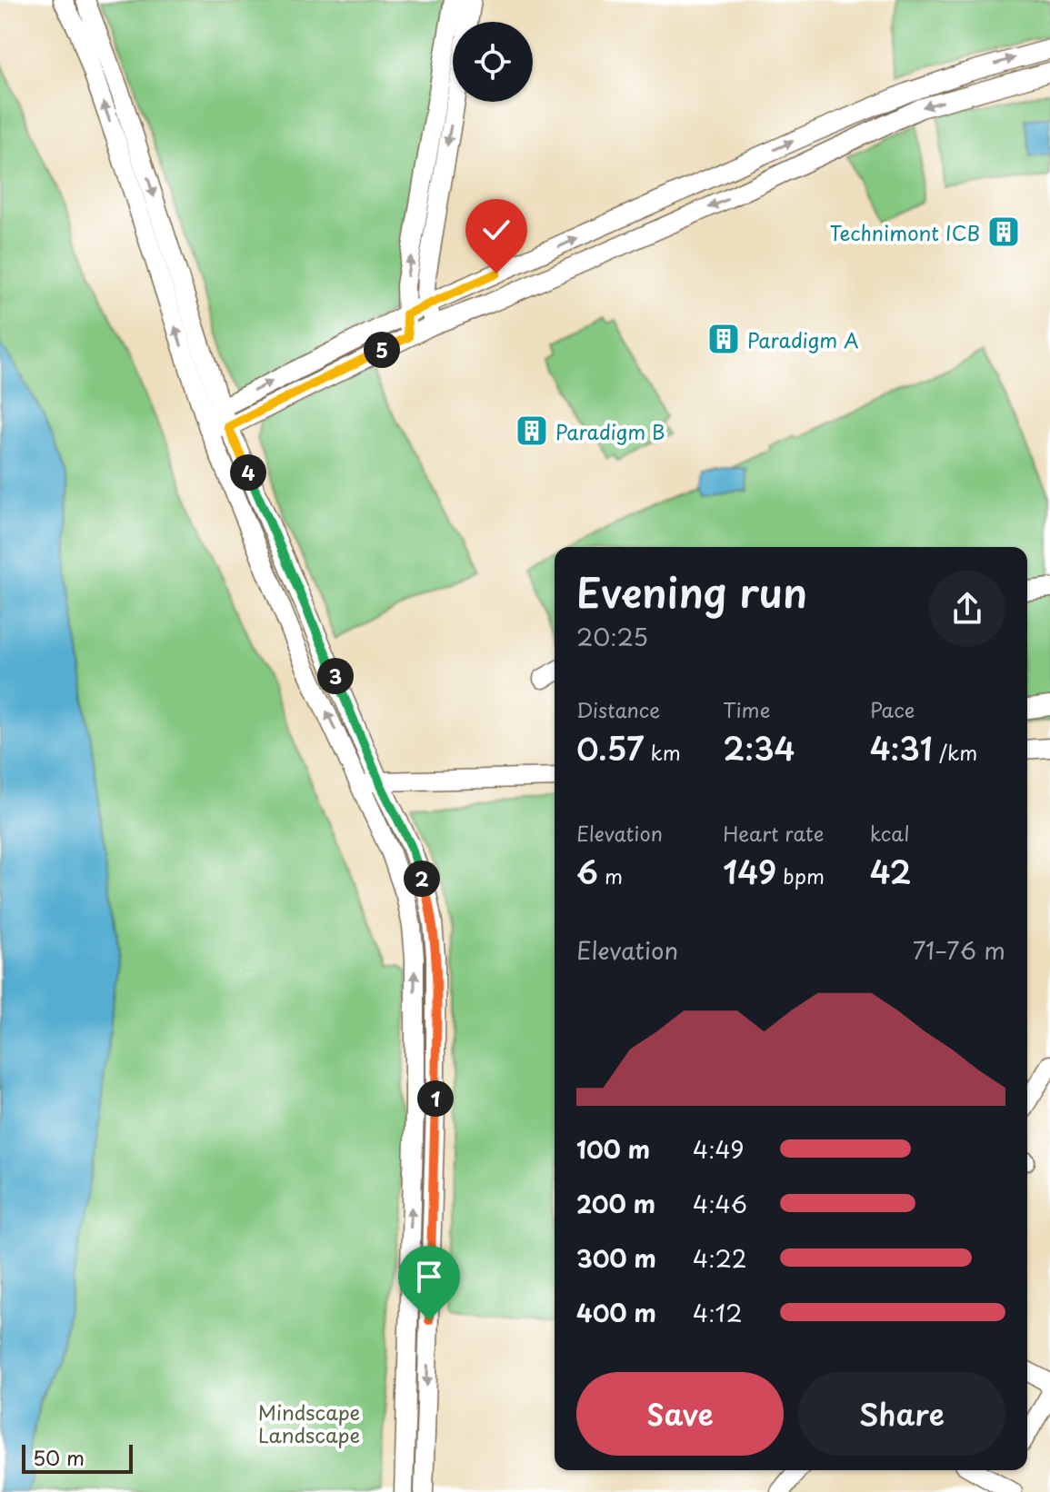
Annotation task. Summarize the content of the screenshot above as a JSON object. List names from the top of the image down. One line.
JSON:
{"parks":["Mindscape Landscape"],"places":{"building":["Technimont ICB","Paradigm A","Paradigm B"]},"scale_bar":"50 m","page":{"pins":["5","4","3","2","1"],"heading":["Evening run","20:25"],"stats":[["Distance","0.57 km"],["Time","2:34"],["Pace","4:31 /km"],["Elevation","6 m"],["Heart rate","149 bpm"],["kcal","42"]],"chart":["Elevation","71–76 m"],"list":[{"name":"100 m","note":"4:49"},{"name":"200 m","note":"4:46"},{"name":"300 m","note":"4:22"},{"name":"400 m","note":"4:12"}],"buttons":["Save","Share"],"scale":"50 m"}}
